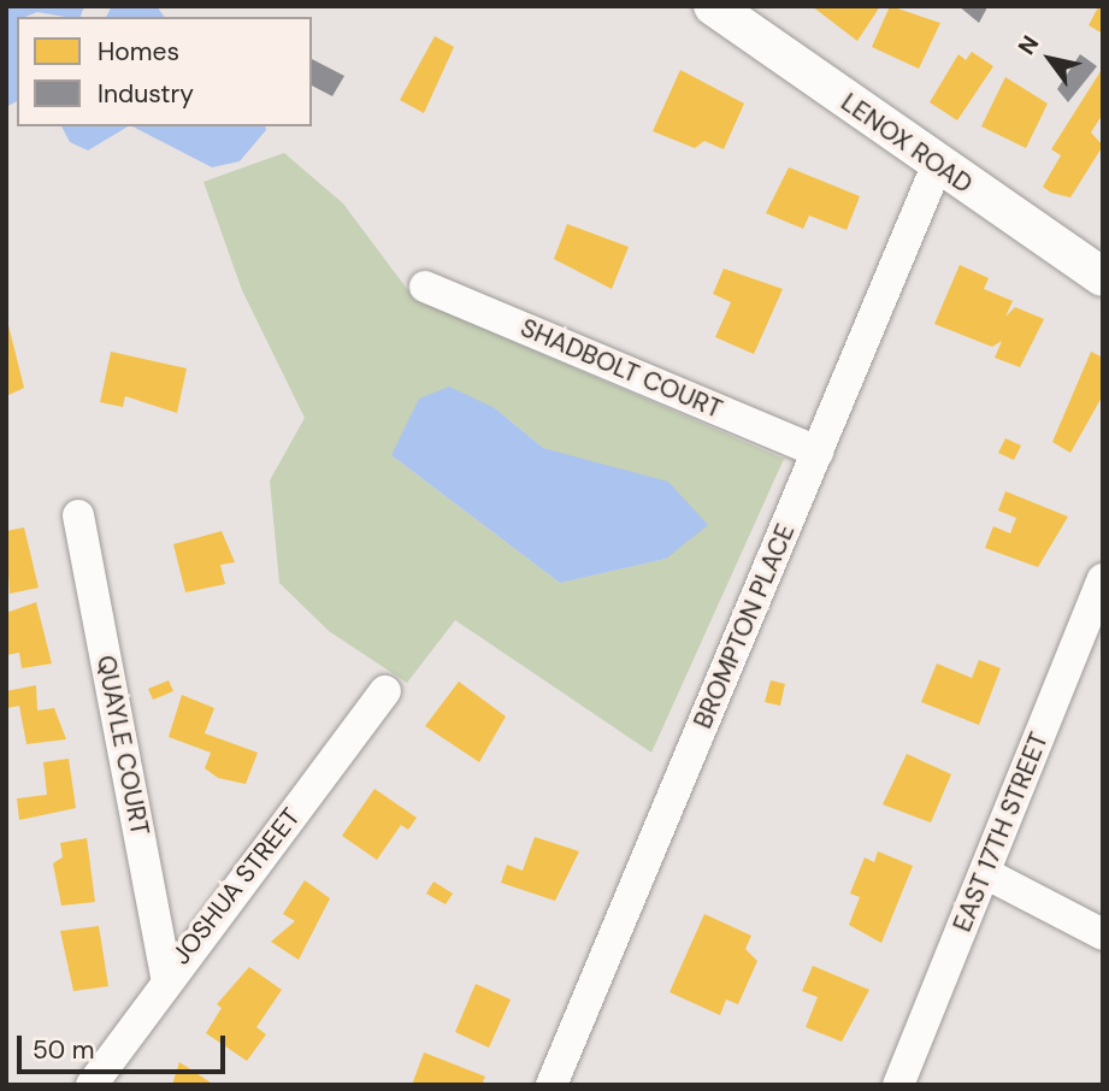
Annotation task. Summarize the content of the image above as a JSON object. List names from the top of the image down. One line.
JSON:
{"streets":{"street":["LENOX ROAD","SHADBOLT COURT","BROMPTON PLACE","QUAYLE COURT","EAST 17TH STREET","JOSHUA STREET"]},"crossings":[["LENOX ROAD","BROMPTON PLACE"],["SHADBOLT COURT","BROMPTON PLACE"],["QUAYLE COURT","JOSHUA STREET"]],"legend":["Homes","Industry"],"scale_bar":"50 m","north":"top left"}
